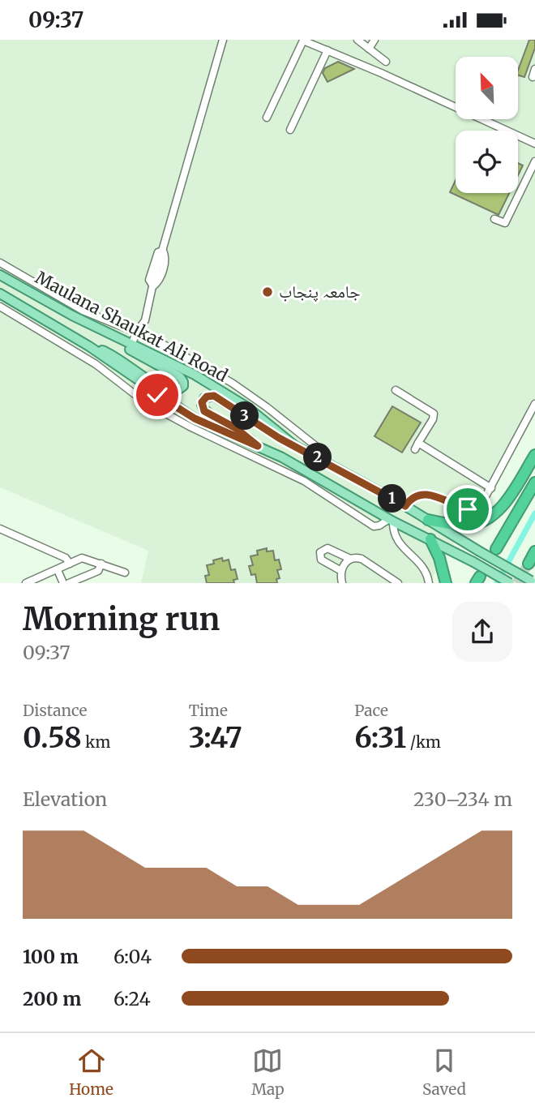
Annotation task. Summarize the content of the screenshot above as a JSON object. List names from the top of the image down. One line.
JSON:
{"streets":{"main road":["Maulana Shaukat Ali Road"]},"places":["جامعہ پنجاب"],"north":"top left","page":{"status":"09:37","pins":["3","2","1"],"heading":["Morning run","09:37"],"stats":[["Distance","0.58 km"],["Time","3:47"],["Pace","6:31 /km"]],"chart":["Elevation","230–234 m"],"list":[{"name":"100 m","note":"6:04"},{"name":"200 m","note":"6:24"}],"tabs":["Home","Map","Saved"]}}
